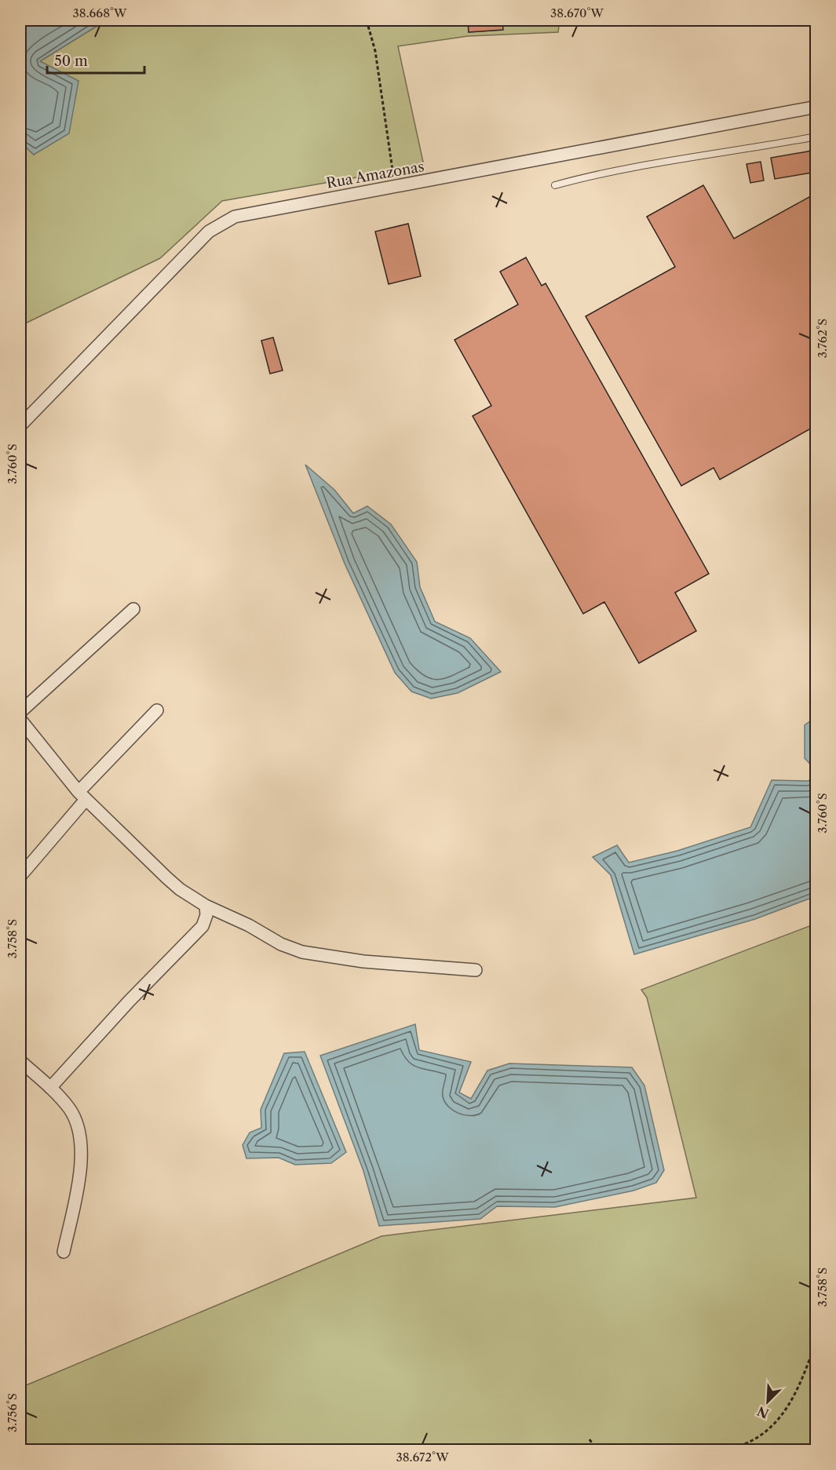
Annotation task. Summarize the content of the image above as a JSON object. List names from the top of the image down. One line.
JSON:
{"streets":{"street":["Rua Amazonas"]},"scale_bar":"50 m","north":"bottom left","coordinates":["38.668°W","38.670°W","3.762°S","3.760°S","3.758°S","3.756°S","38.672°W"]}
